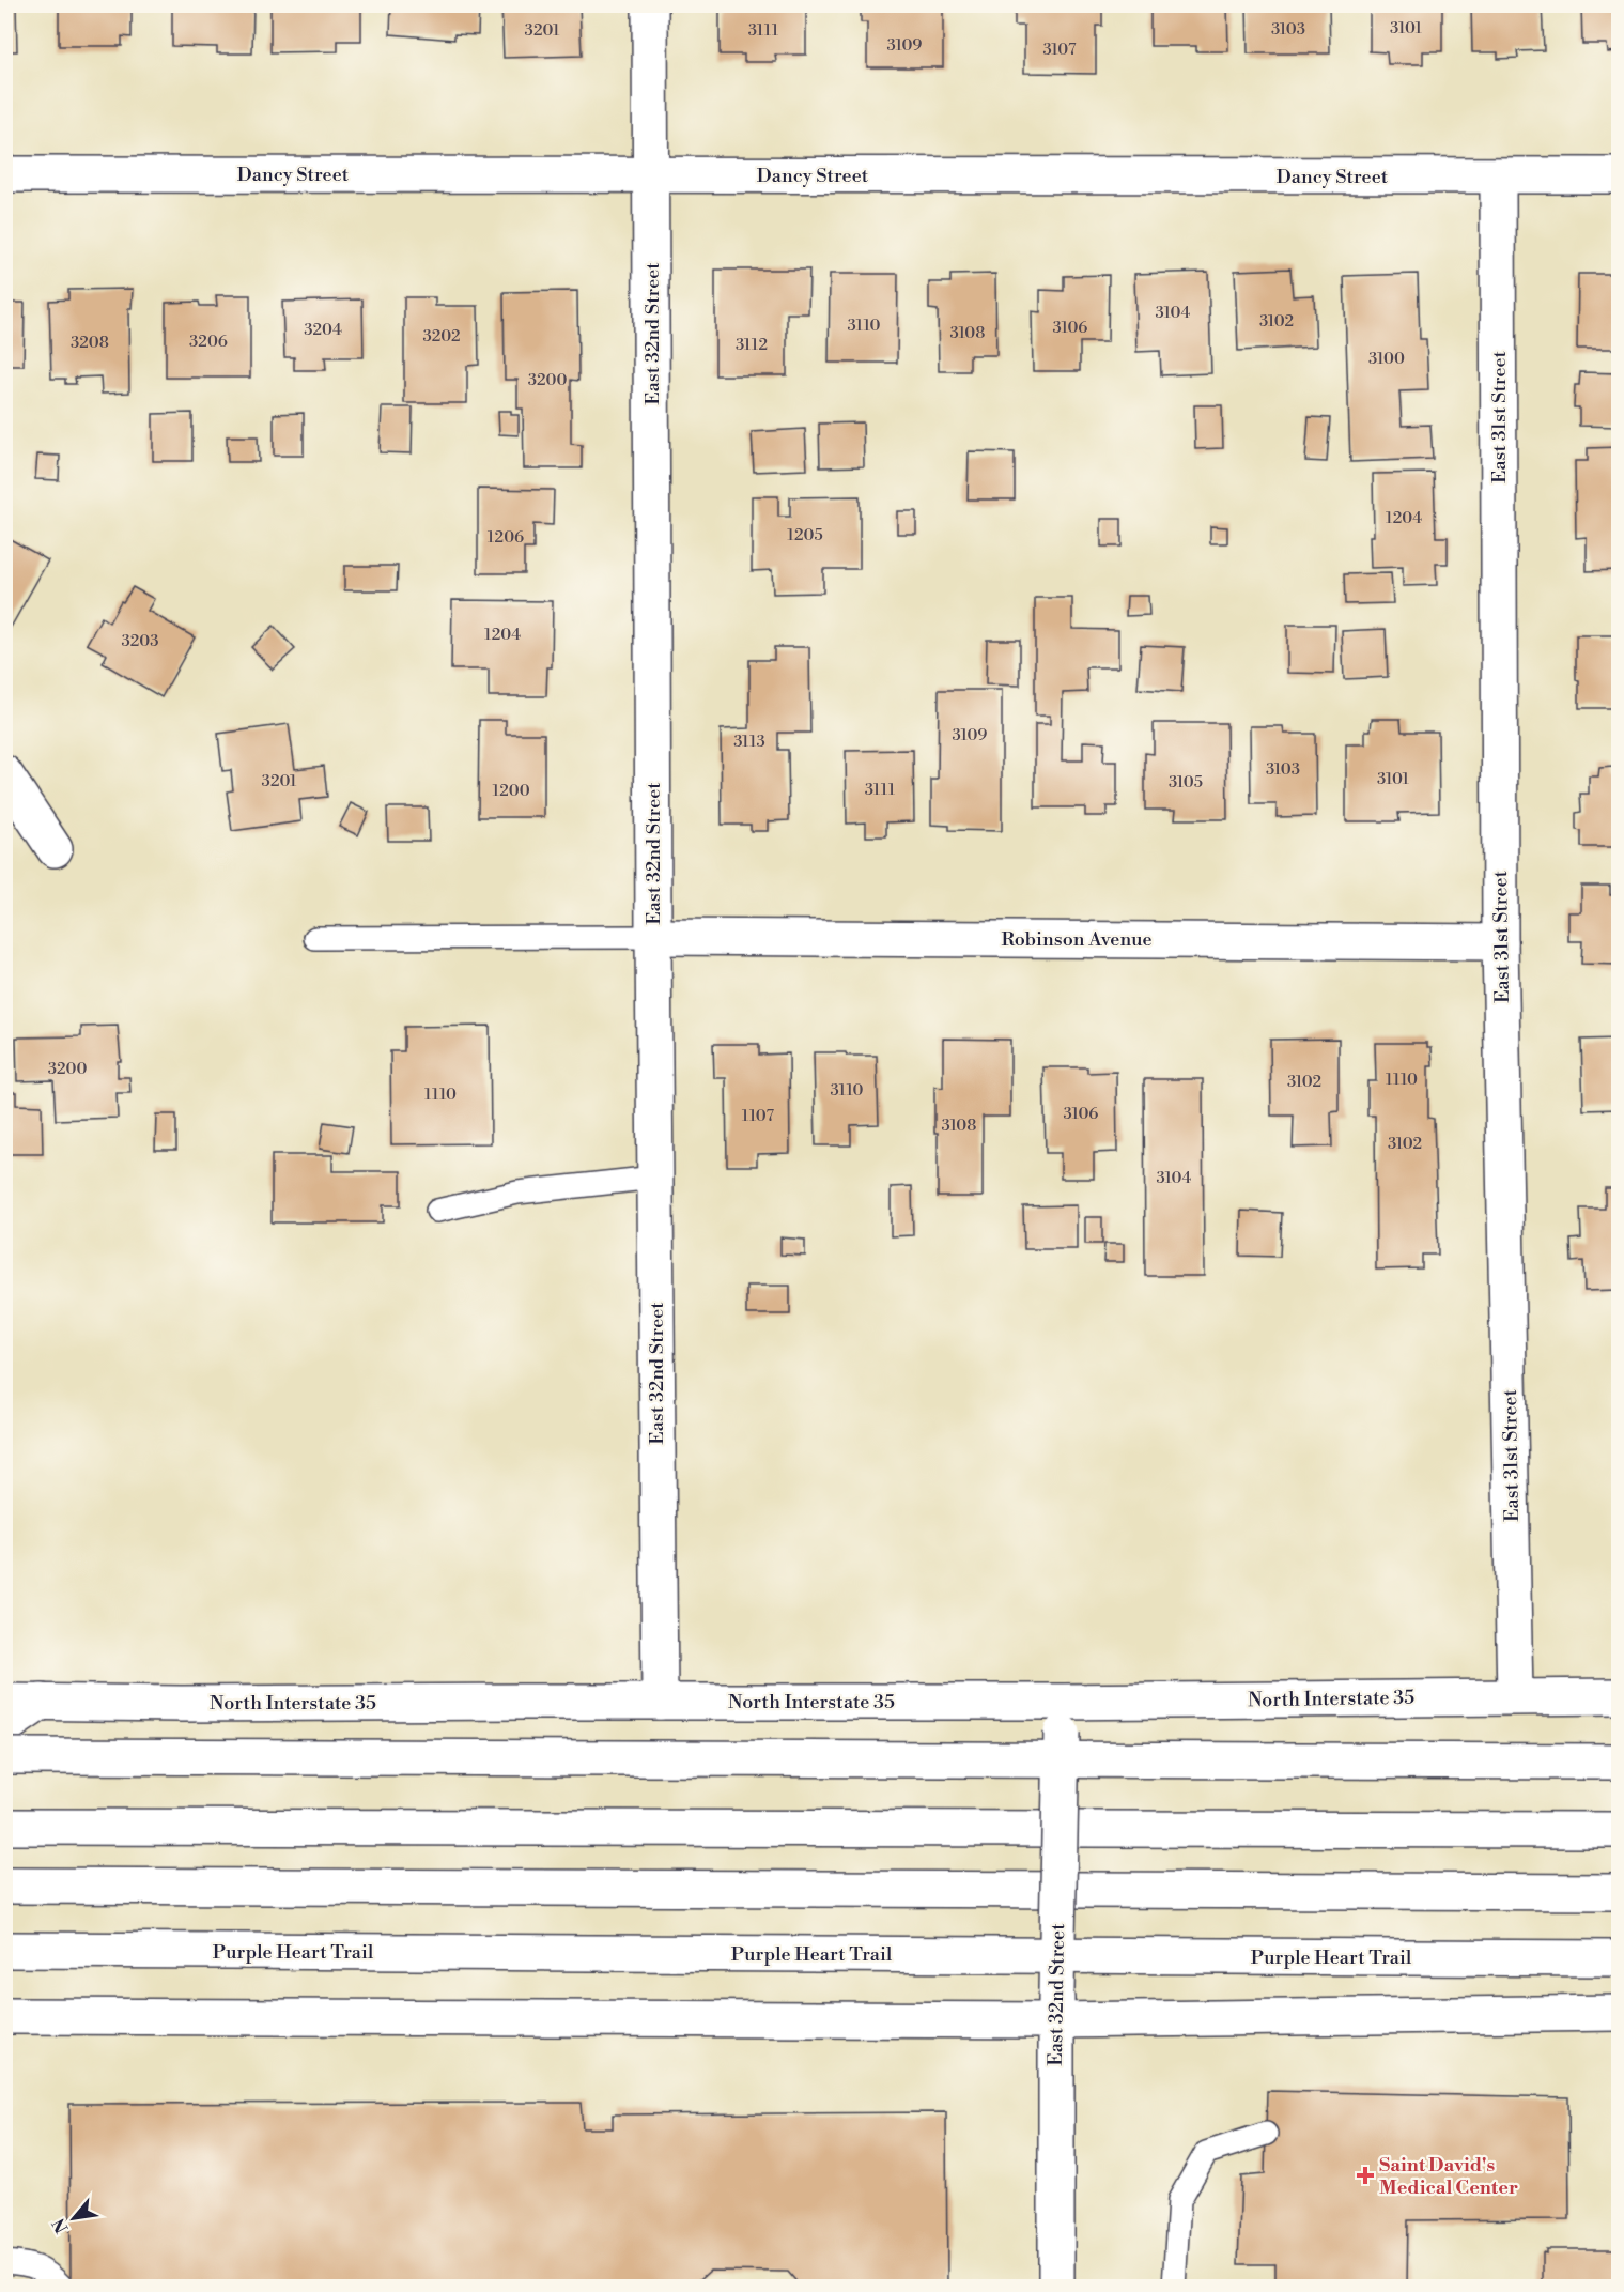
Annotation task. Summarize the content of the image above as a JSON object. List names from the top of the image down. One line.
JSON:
{"streets":{"main road":["Dancy Street","East 32nd Street","East 31st Street","Robinson Avenue","North Interstate 35","Purple Heart Trail"]},"crossings":[["Dancy Street","East 32nd Street"],["Dancy Street","East 31st Street"],["East 32nd Street","Robinson Avenue"],["East 32nd Street","North Interstate 35"],["East 31st Street","Robinson Avenue"],["East 31st Street","North Interstate 35"]],"places":{"health":["Saint David's Medical Center"]},"house_numbers":["3101","3103","3201","3111","3109","3107","3104","3102","3110","3106","3204","3108","3202","3206","3208","3112","3100","3200","1204","1205","1206","1204","3203","3109","3113","3103","3101","3201","3105","3111","1200","3200","1110","3102","3110","1110","3106","1107","3108","3102","3104"],"north":"bottom left"}
